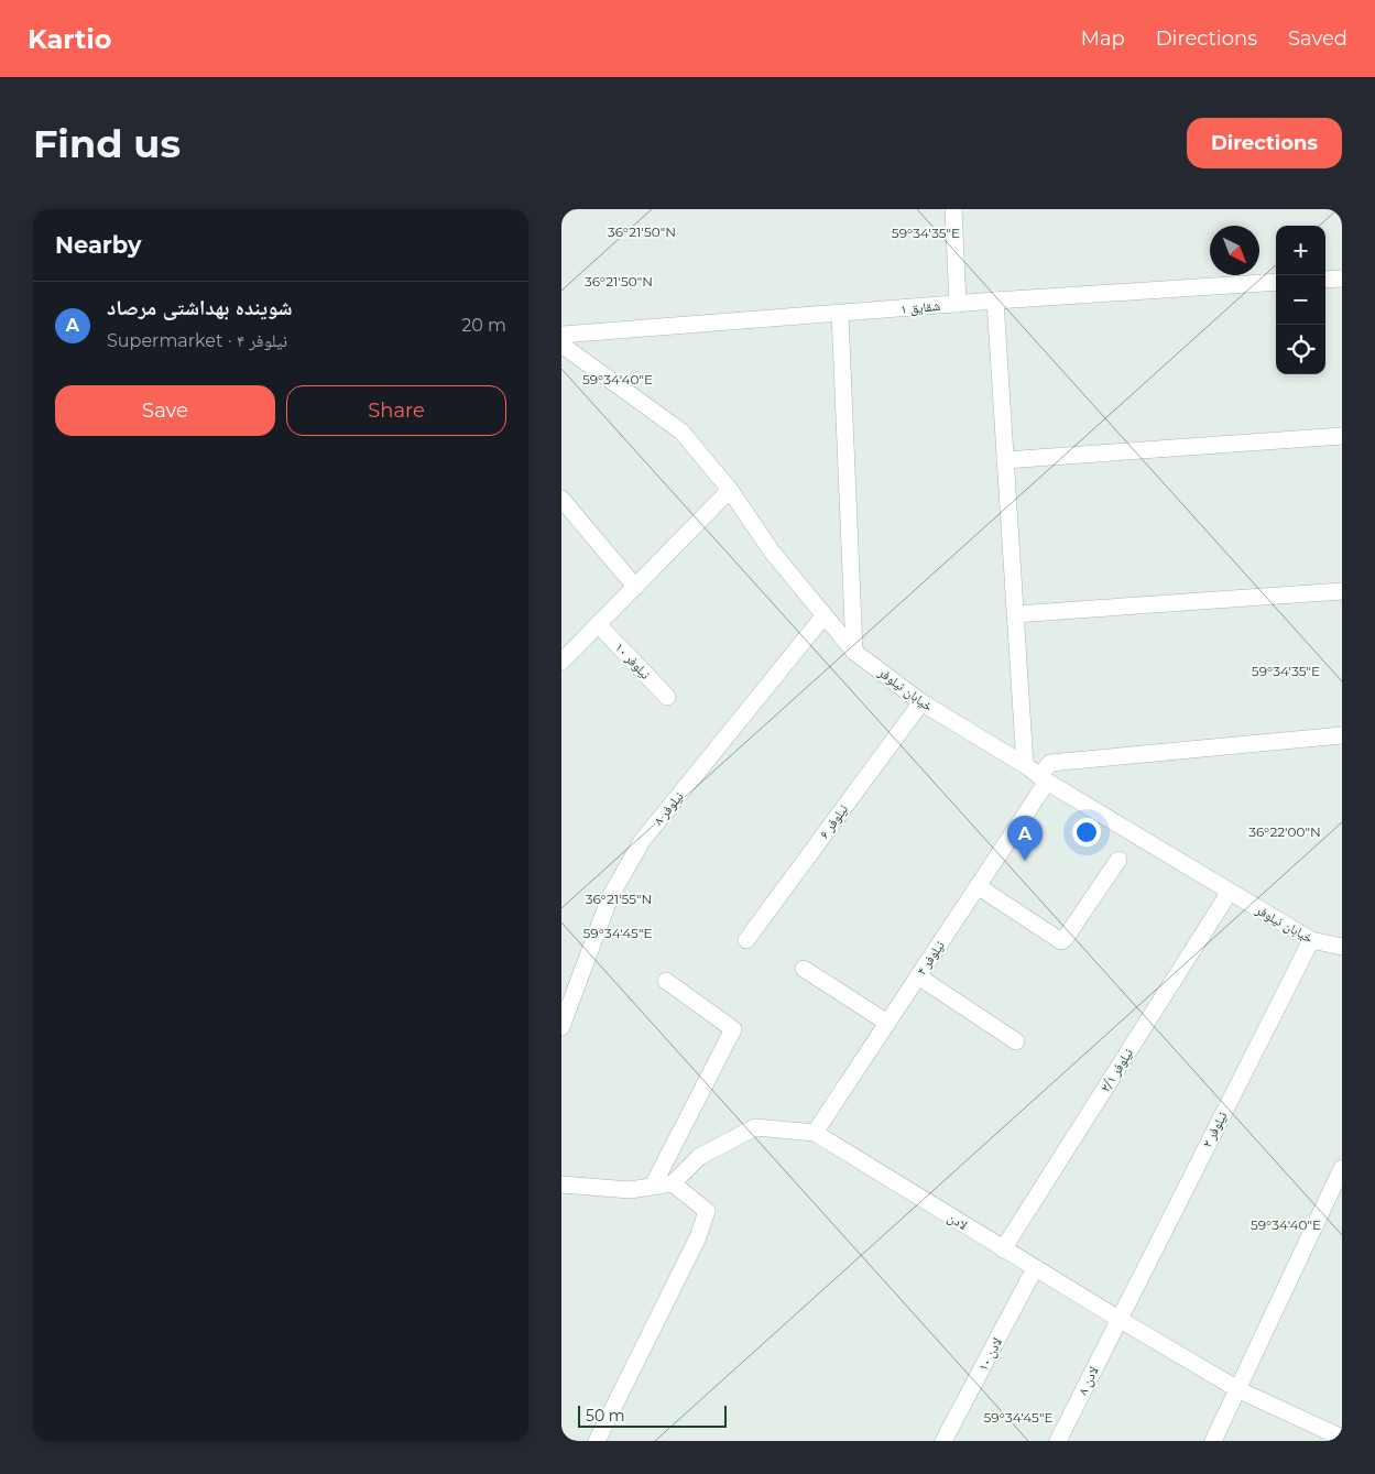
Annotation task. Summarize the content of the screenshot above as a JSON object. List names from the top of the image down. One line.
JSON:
{"streets":{"street":["شقایق ۱","نیلوفر ۱۰","خیابان نیلوفر","نیلوفر ۸","نیلوفر ۶","نیلوفر ۴","نیلوفر ۲/۱","نیلوفر ۲","لادن","لادن ۱۰","لادن ۸"]},"crossings":[["خیابان نیلوفر","نیلوفر ۸"],["خیابان نیلوفر","نیلوفر ۶"],["خیابان نیلوفر","نیلوفر ۴"],["خیابان نیلوفر","نیلوفر ۲/۱"],["خیابان نیلوفر","نیلوفر ۲"],["نیلوفر ۴","لادن"],["نیلوفر ۲/۱","لادن"],["نیلوفر ۲","لادن"],["نیلوفر ۲","لادن ۸"],["لادن","لادن ۱۰"],["لادن","لادن ۸"]],"scale_bar":"50 m","north":"bottom right","page":{"header":"Kartio","nav":["Map","Directions","Saved"],"buttons":["Directions",["Save","Share"]],"title":"Find us","heading":"Nearby","map_buttons":["+","−"],"list":[{"mark":"A","name":"شوینده بهداشتی مرصاد","note":"Supermarket · نیلوفر ۴","value":"20 m"}],"pins":"A","scale":"50 m"},"coordinates":["36°21'50\"N","59°34'35\"E","59°34'40\"E","36°22'00\"N","36°21'55\"N","59°34'45\"E"]}
